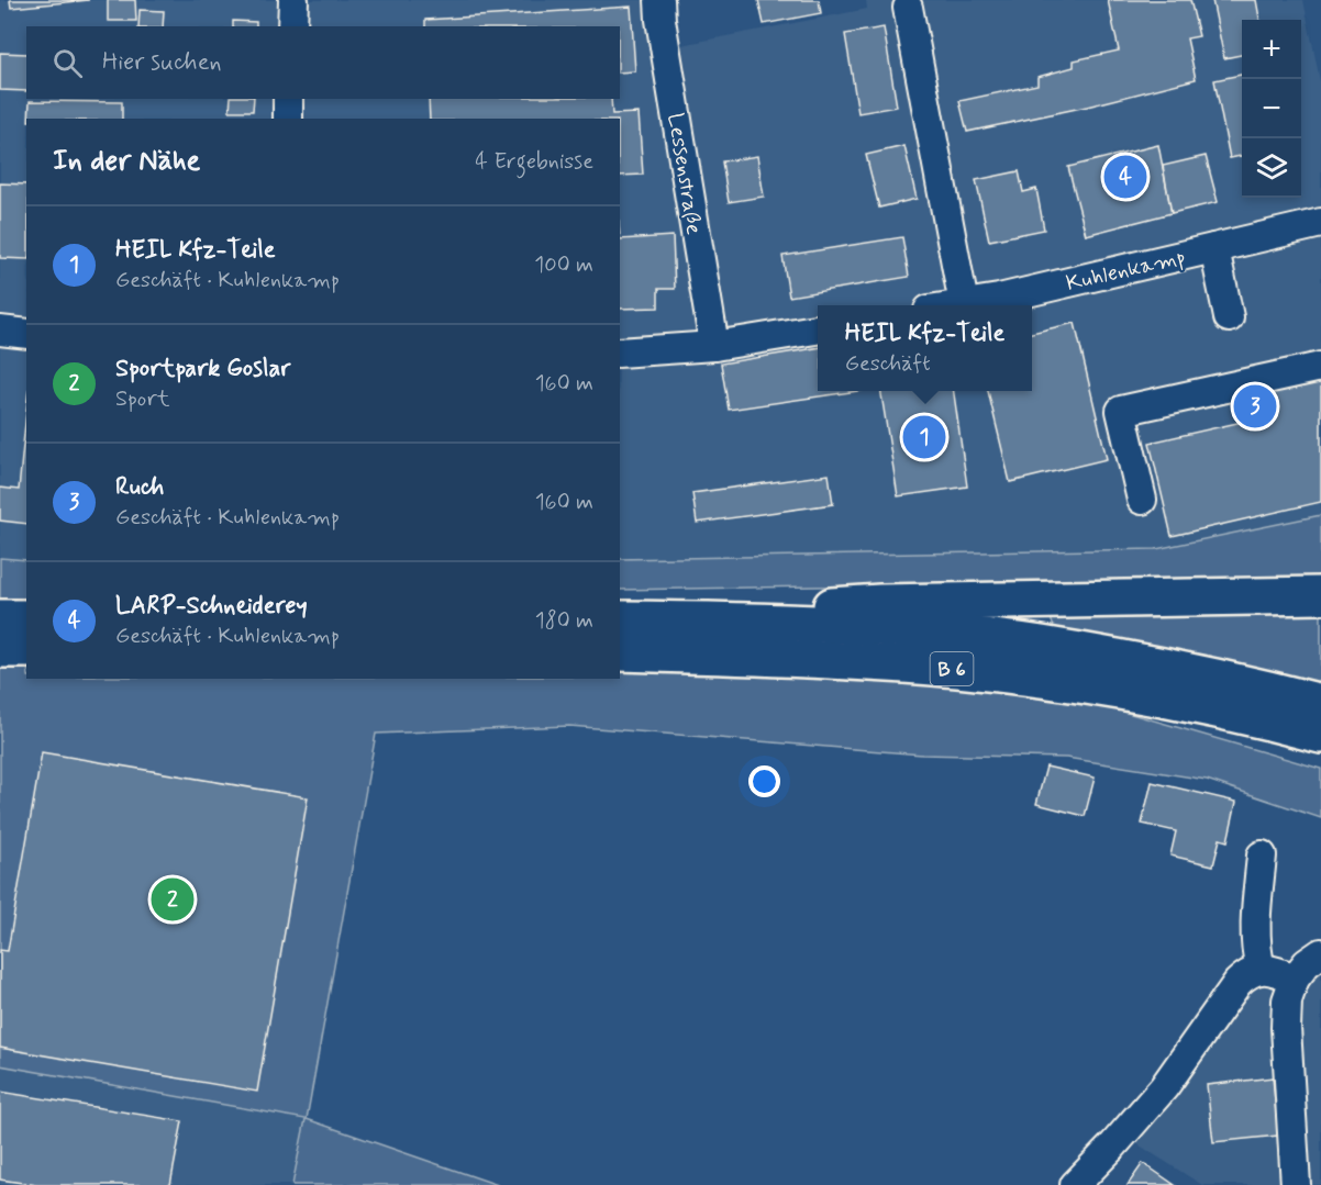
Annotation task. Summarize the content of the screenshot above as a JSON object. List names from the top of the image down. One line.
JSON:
{"streets":{"highway":["B 6"],"street":["Lessenstraße","Kuhlenkamp"]},"page":{"map_buttons":["+","−"],"search":"Hier suchen","heading":["In der Nähe","4 Ergebnisse"],"pins":["4","3","1","2"],"list":[{"mark":"1","name":"HEIL Kfz-Teile","note":"Geschäft · Kuhlenkamp","value":"100 m"},{"mark":"2","name":"Sportpark Goslar","note":"Sport","value":"160 m"},{"mark":"3","name":"Ruch","note":"Geschäft · Kuhlenkamp","value":"160 m"},{"mark":"4","name":"LARP-Schneiderey","note":"Geschäft · Kuhlenkamp","value":"180 m"}],"popup":["HEIL Kfz-Teile","Geschäft"]}}
